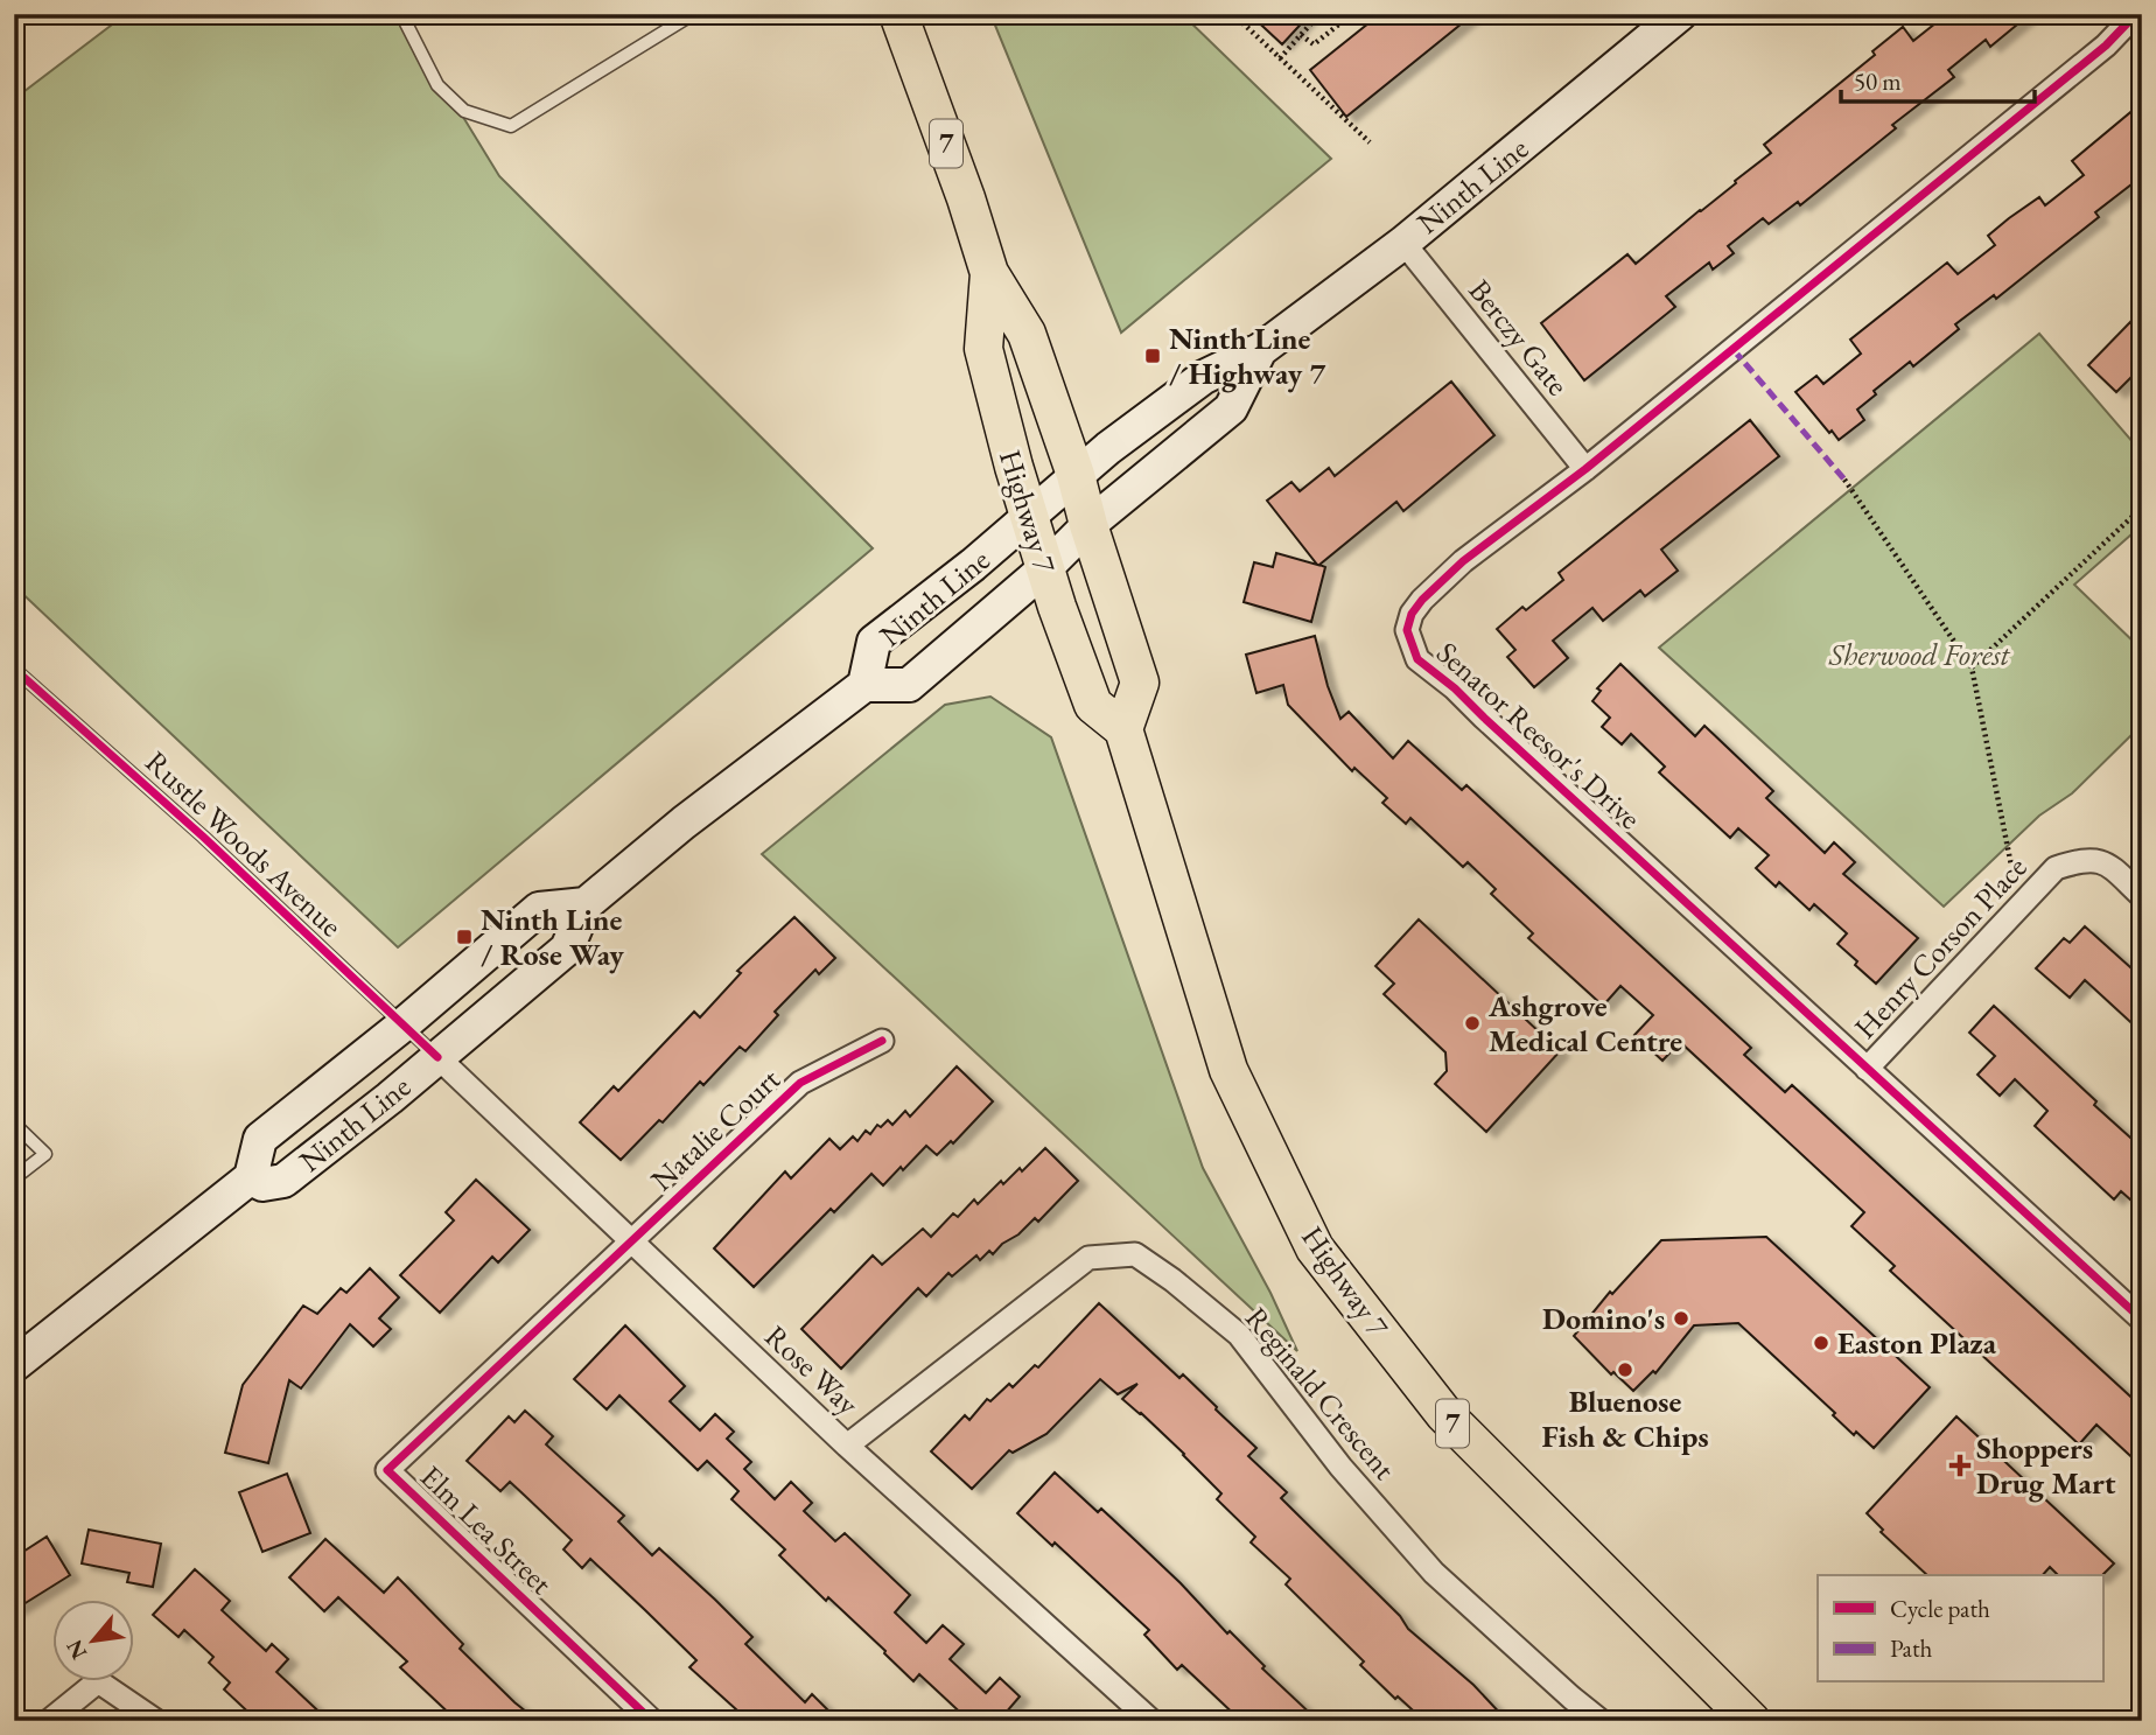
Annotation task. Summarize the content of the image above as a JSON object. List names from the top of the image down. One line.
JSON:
{"streets":{"main road":["7","Ninth Line","Highway 7"],"street":["Berczy Gate","Senator Reesor's Drive","Henry Corson Place","Natalie Court","Rose Way","Reginald Crescent","Elm Lea Street"],"lane":["Rustle Woods Avenue"]},"crossings":[["Ninth Line","Berczy Gate"],["Ninth Line","Highway 7"],["Ninth Line","Rustle Woods Avenue"],["Ninth Line","Rose Way"],["Berczy Gate","Senator Reesor's Drive"],["Senator Reesor's Drive","Henry Corson Place"],["Rustle Woods Avenue","Rose Way"],["Natalie Court","Rose Way"],["Natalie Court","Elm Lea Street"],["Rose Way","Reginald Crescent"],["Rose Way","Elm Lea Street"]],"parks":["Sherwood Forest"],"places":{"transit":["Ninth Line / Highway 7","Ninth Line / Rose Way"],"other":["Ashgrove Medical Centre","Domino's","Easton Plaza","Bluenose Fish & Chips"],"health":["Shoppers Drug Mart"]},"legend":["Cycle path","Path"],"scale_bar":"50 m","north":"bottom left"}
